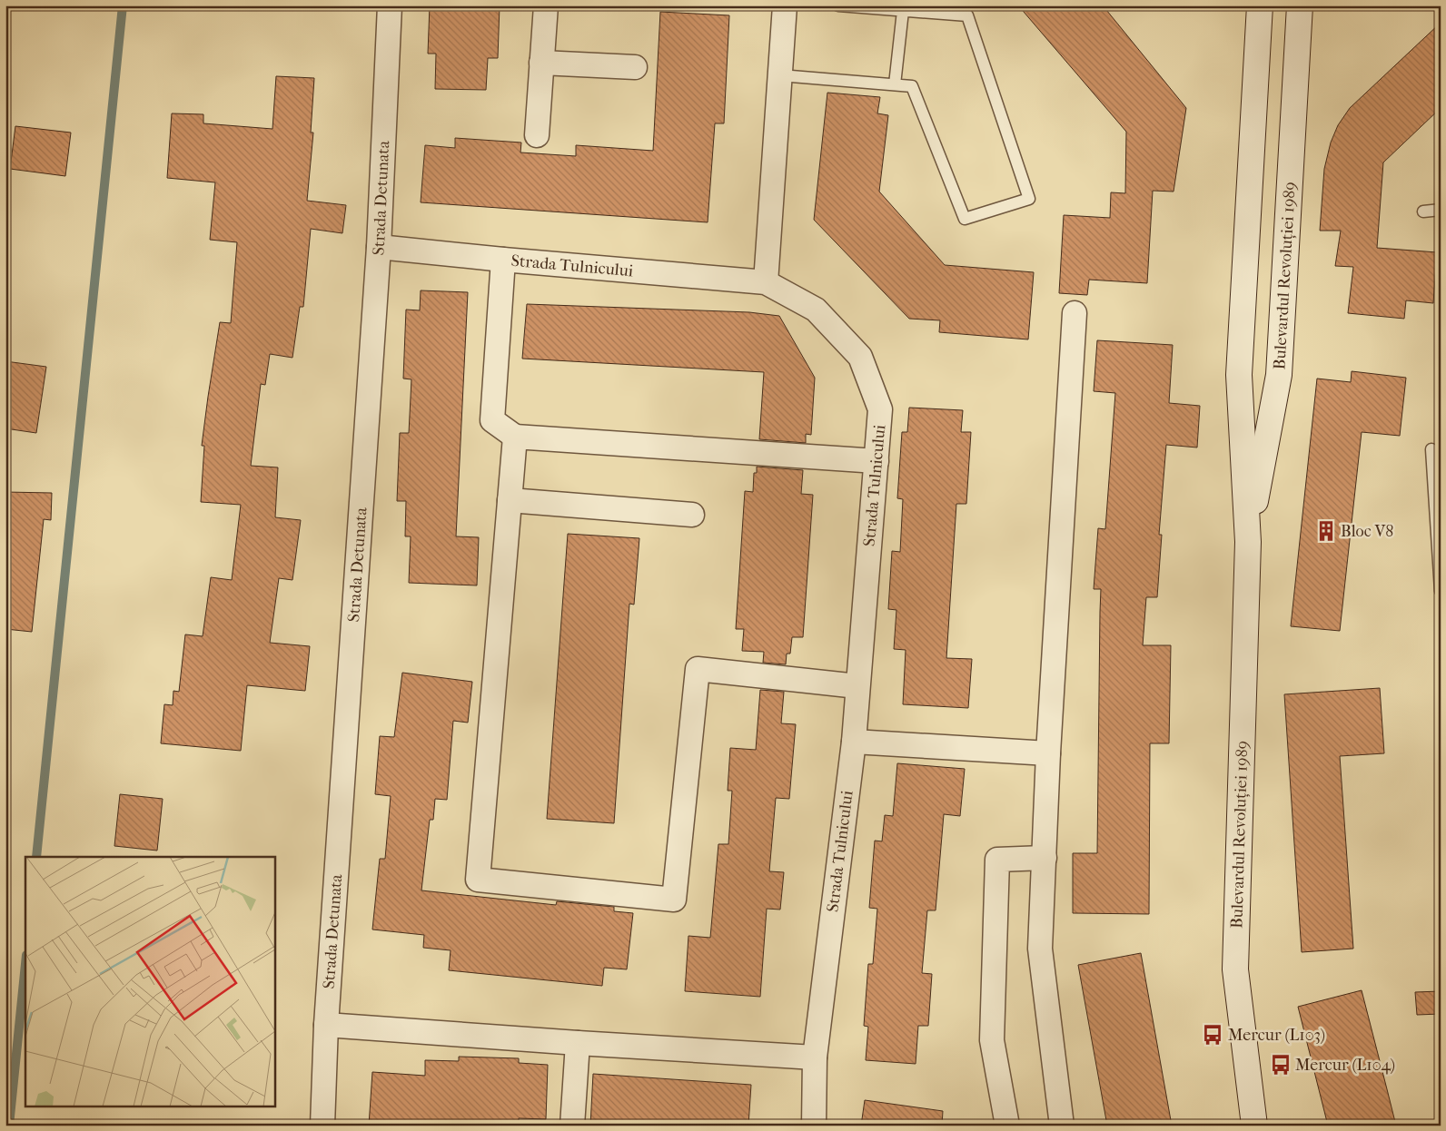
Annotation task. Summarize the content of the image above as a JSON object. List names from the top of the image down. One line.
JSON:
{"streets":{"main road":["Bulevardul Revoluției 1989"],"street":["Strada Detunata","Strada Tulnicului"]},"crossings":[["Strada Detunata","Strada Tulnicului"]],"places":{"building":["Bloc V8"],"bus stop":["Mercur (L103)","Mercur (L104)"]}}
